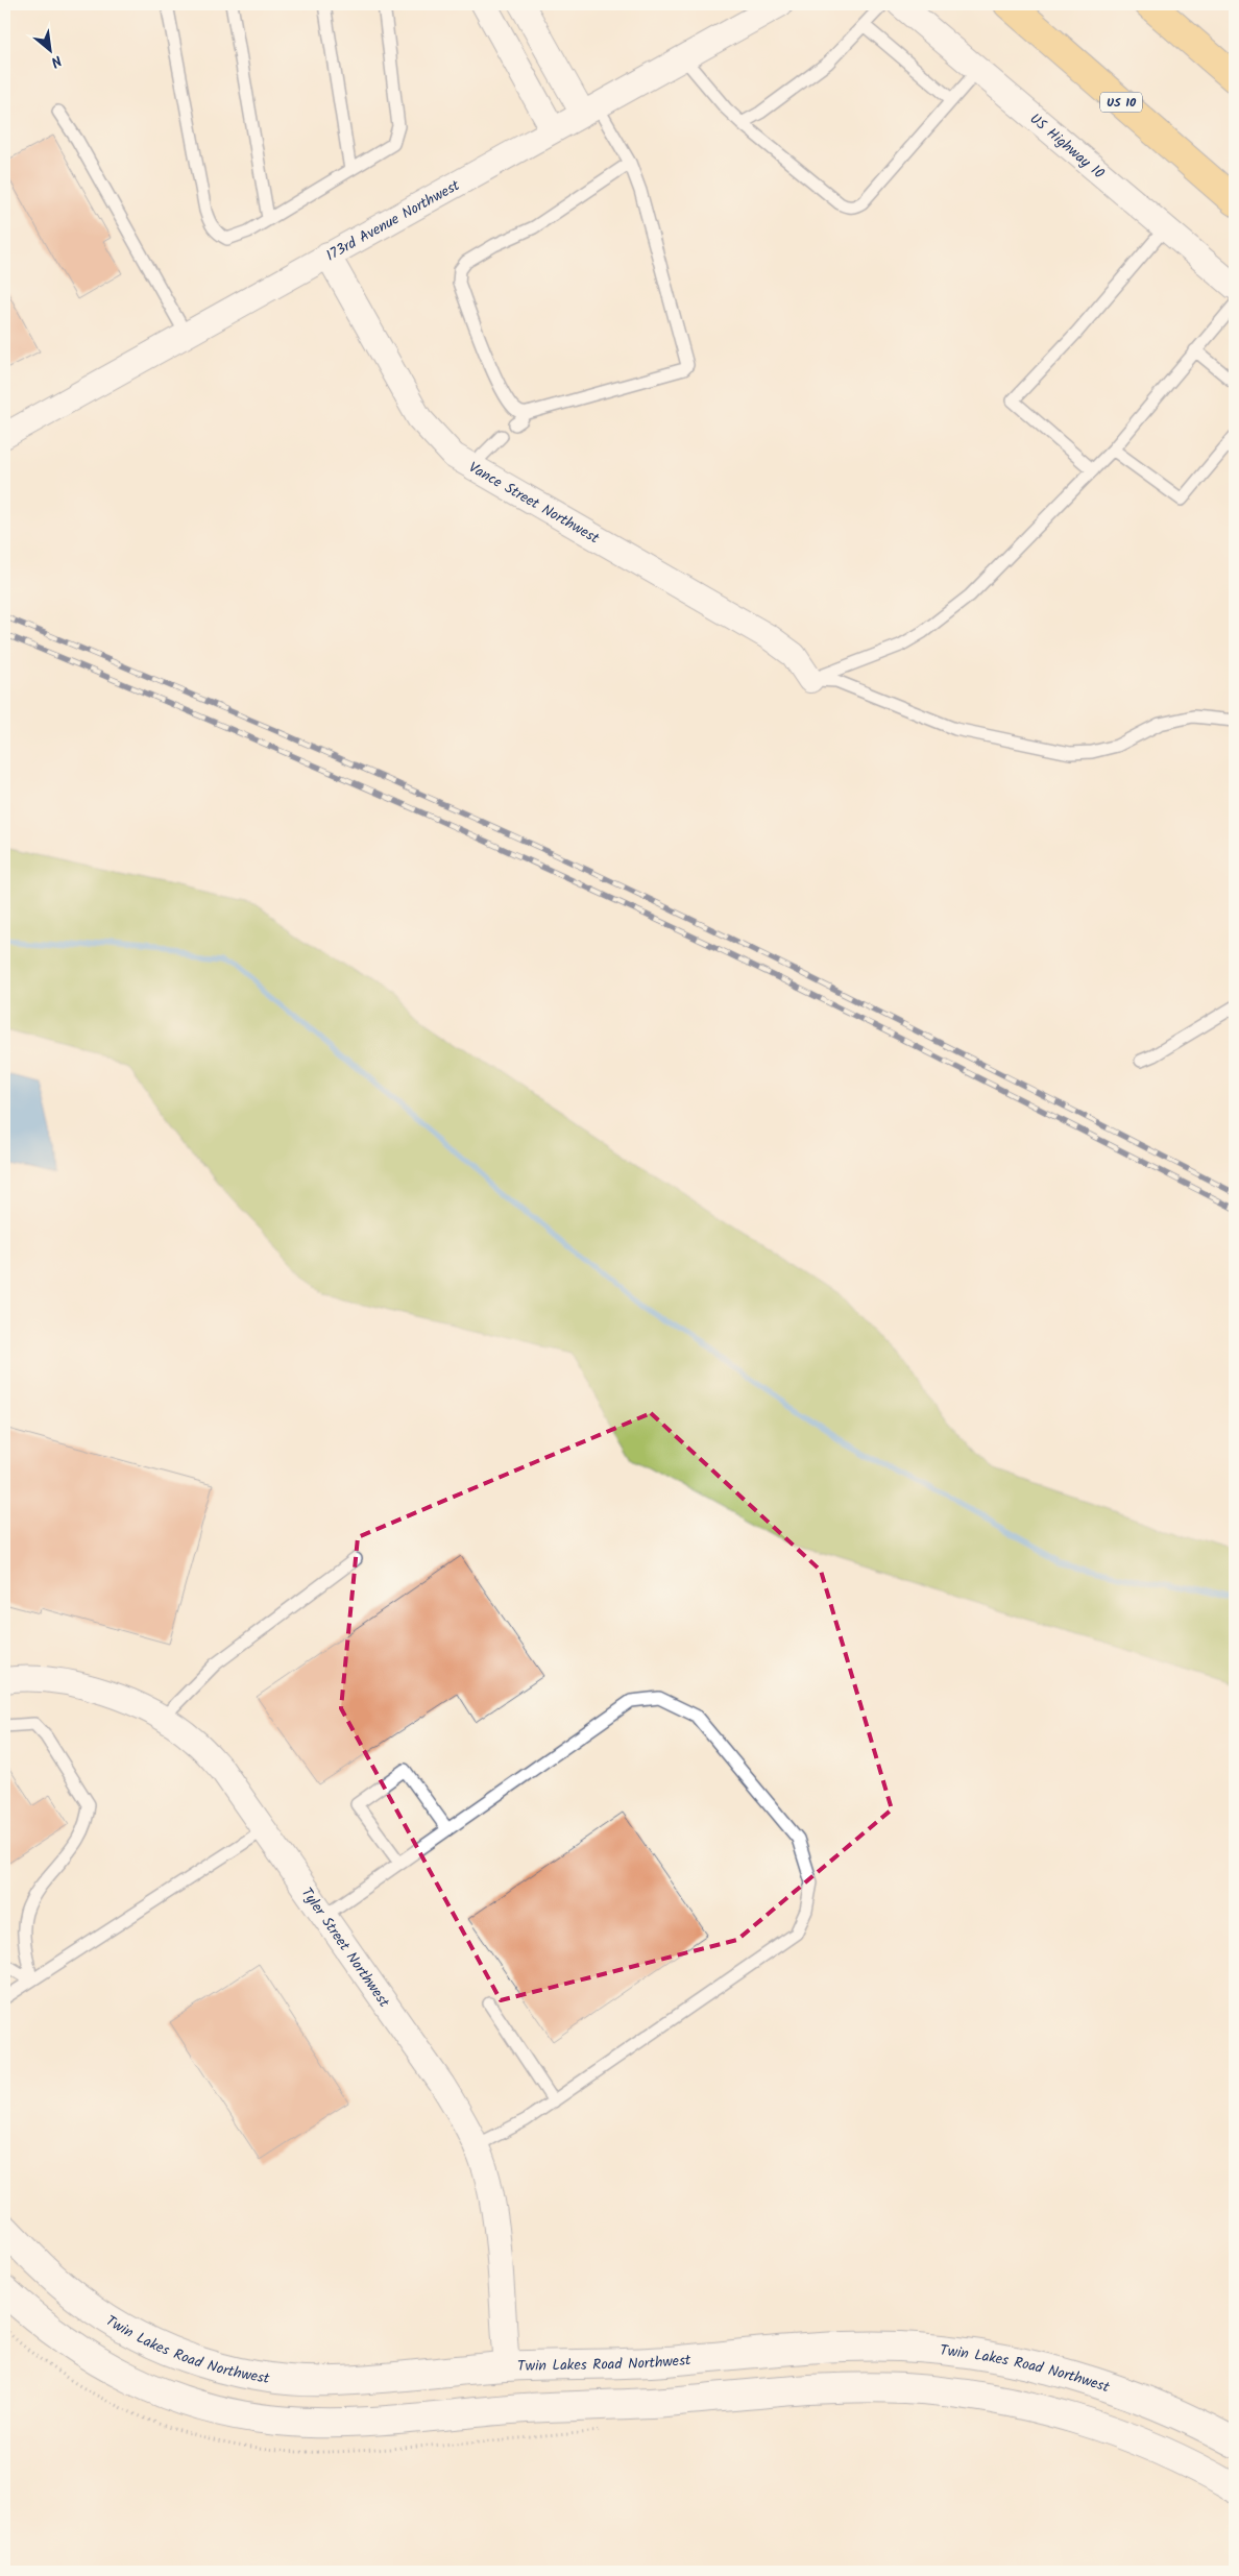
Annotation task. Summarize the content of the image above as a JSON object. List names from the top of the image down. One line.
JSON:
{"streets":{"highway":["US 10"],"street":["US Highway 10","173rd Avenue Northwest","Vance Street Northwest","Tyler Street Northwest","Twin Lakes Road Northwest"]},"crossings":[["173rd Avenue Northwest","Vance Street Northwest"],["Tyler Street Northwest","Twin Lakes Road Northwest"]],"north":"bottom right"}
